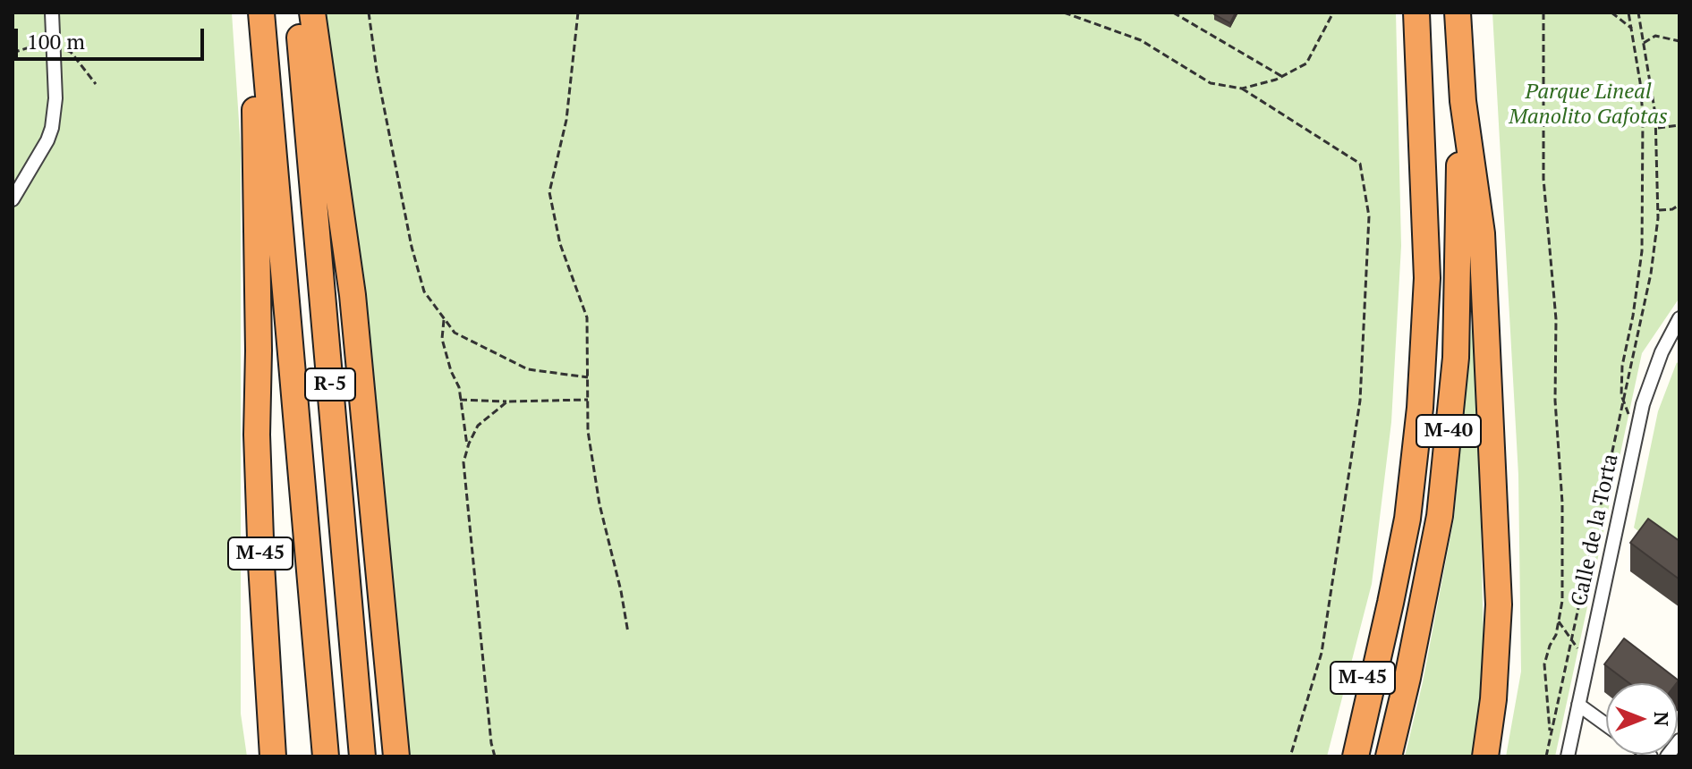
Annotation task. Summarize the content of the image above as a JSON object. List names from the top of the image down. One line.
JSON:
{"streets":{"highway":["R-5","M-40","M-45"],"street":["Calle de la Torta"]},"crossings":[["M-40","M-45"]],"parks":["Parque Lineal Manolito Gafotas"],"scale_bar":"100 m","north":"right"}
